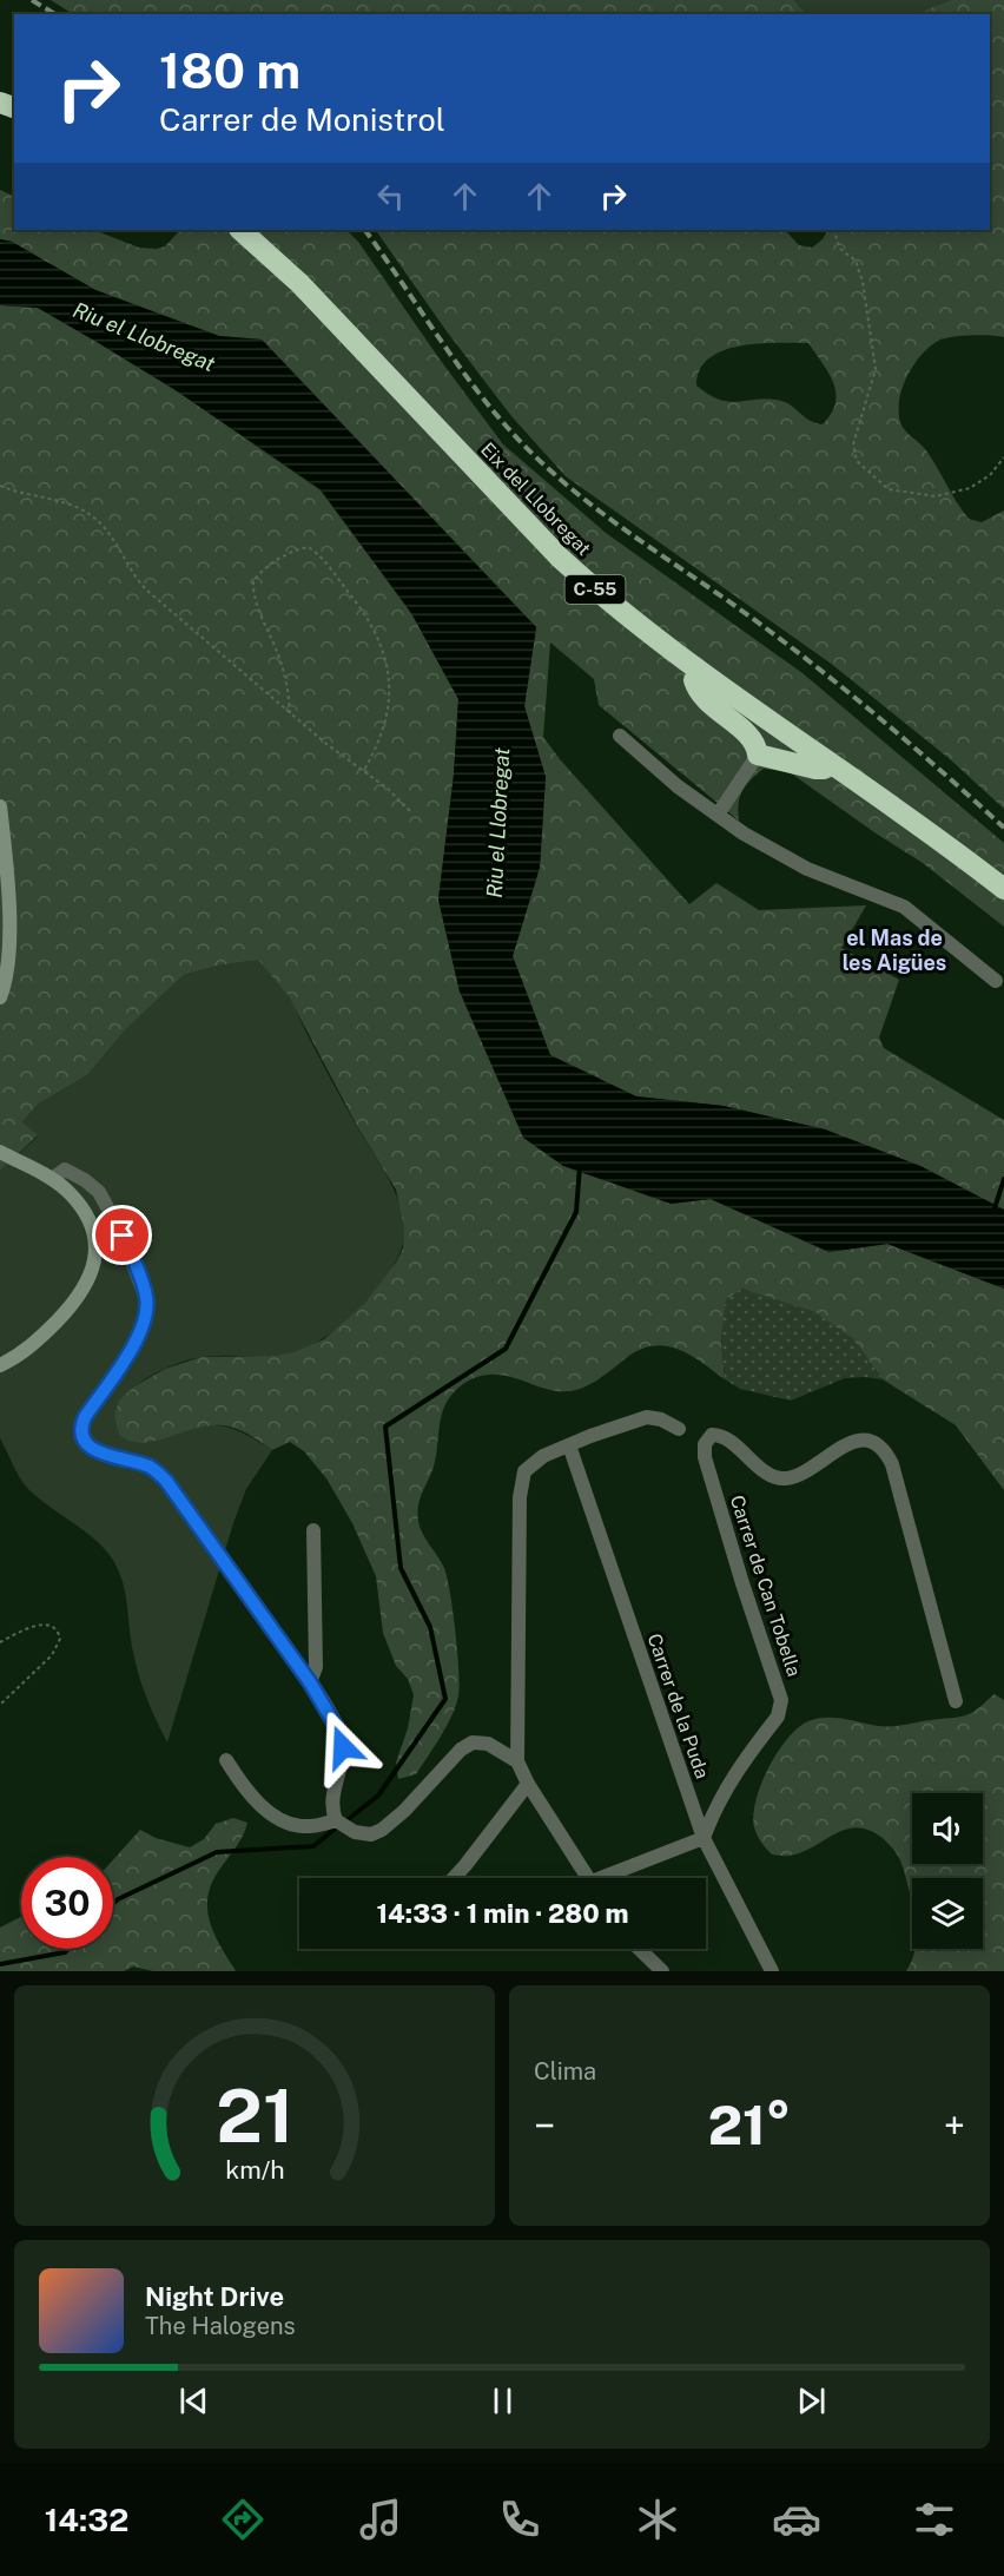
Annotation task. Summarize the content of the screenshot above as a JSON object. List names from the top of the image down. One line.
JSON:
{"streets":{"highway":["Eix del Llobregat","C-55"],"street":["Carrer de Can Tobella","Carrer de la Puda"]},"crossings":[["Carrer de Can Tobella","Carrer de la Puda"]],"districts":["el Mas de les Aigües"],"water":["Riu el Llobregat"],"page":{"turn":["180 m","Carrer de Monistrol"],"limit":"30","trip":"14:33 · 1 min · 280 m","tile":"Clima","heat":["−","21°","+"],"song":["Night Drive","The Halogens"],"tabs":"14:32","gauge":["21","km/h"]}}
